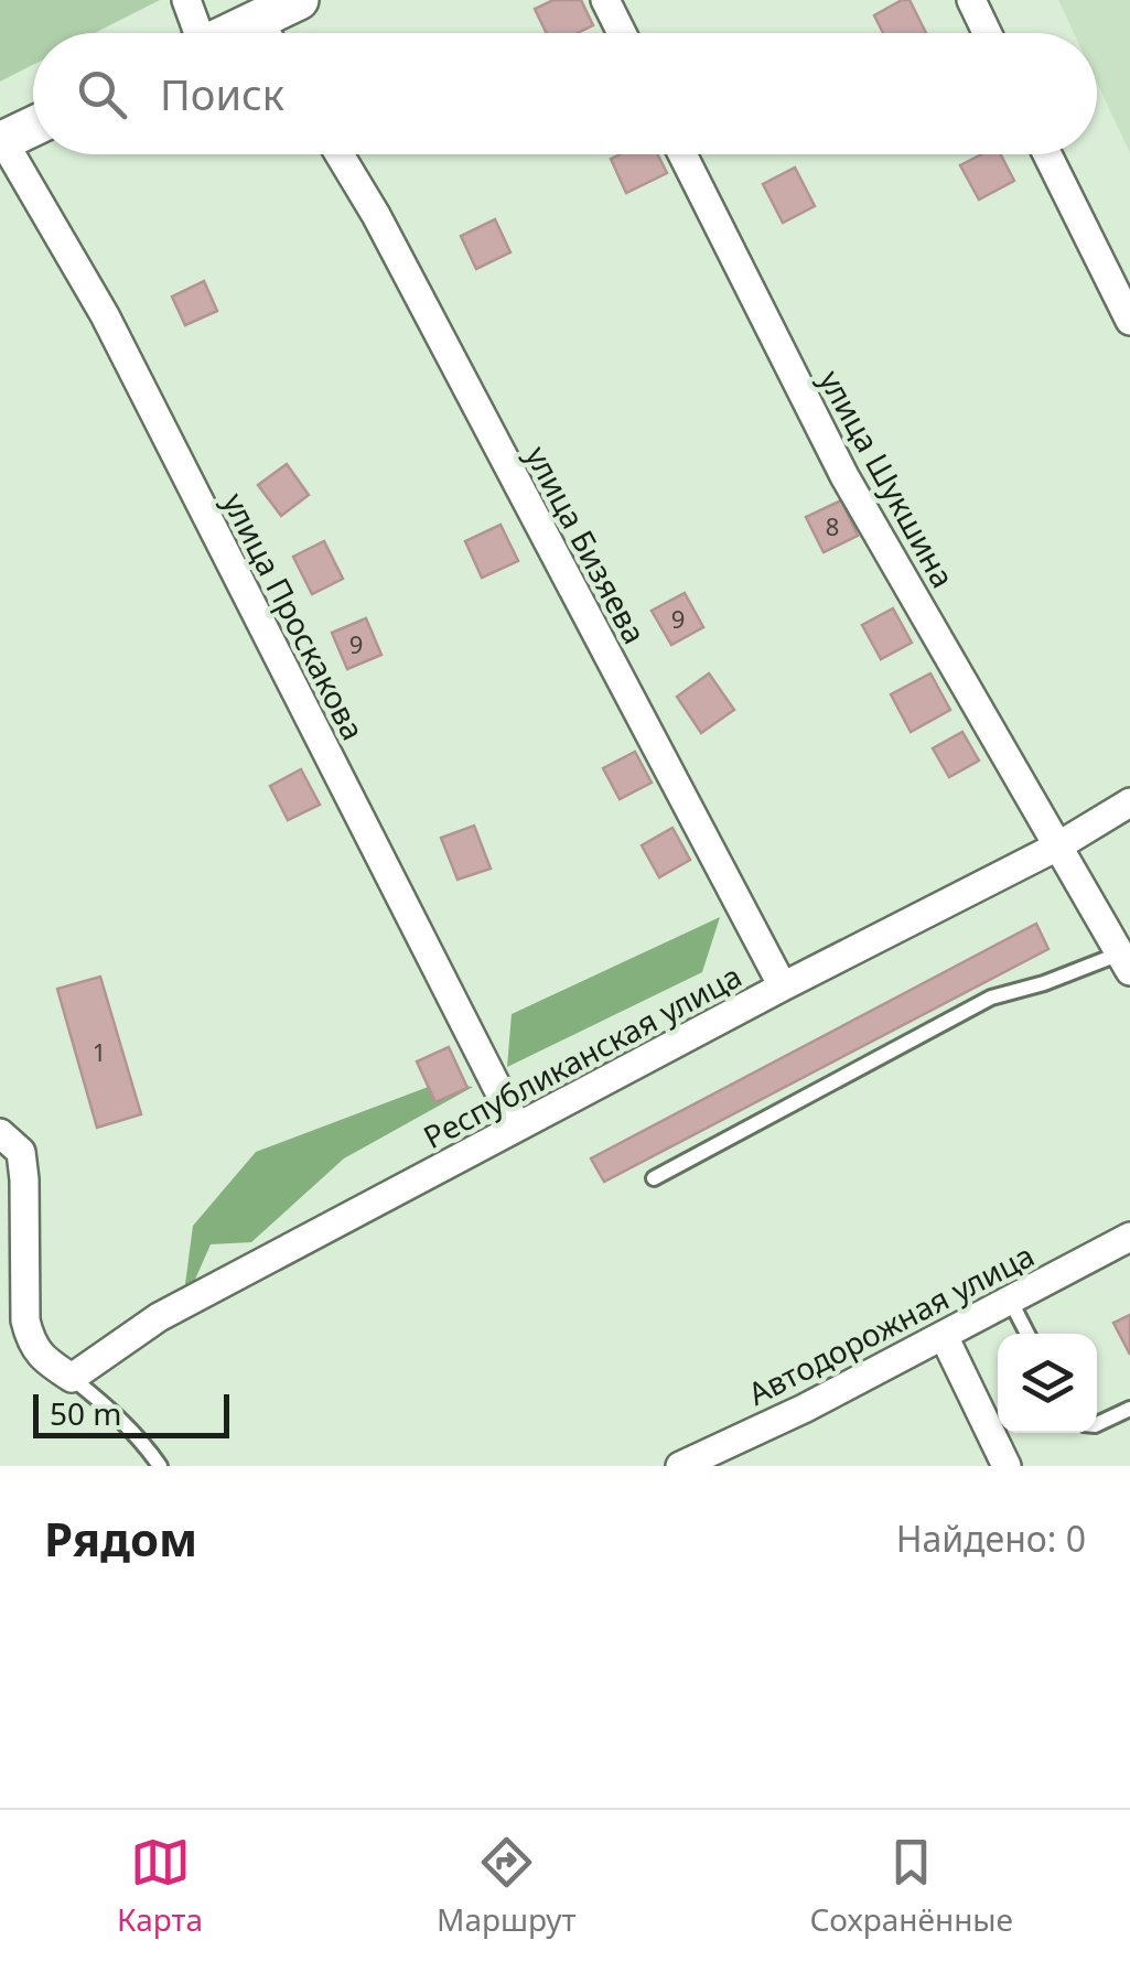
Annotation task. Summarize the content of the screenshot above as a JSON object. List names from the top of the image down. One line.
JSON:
{"streets":{"street":["улица Шукшина","улица Бизяева","улица Проскакова","Республиканская улица","Автодорожная улица"]},"crossings":[["улица Шукшина","Республиканская улица"],["улица Бизяева","Республиканская улица"],["улица Проскакова","Республиканская улица"]],"house_numbers":["8","9","9","1"],"scale_bar":"50 m","page":{"search":"Поиск","scale":"50 m","heading":["Рядом","Найдено: 0"],"nav":["Карта","Маршрут","Сохранённые"]}}
